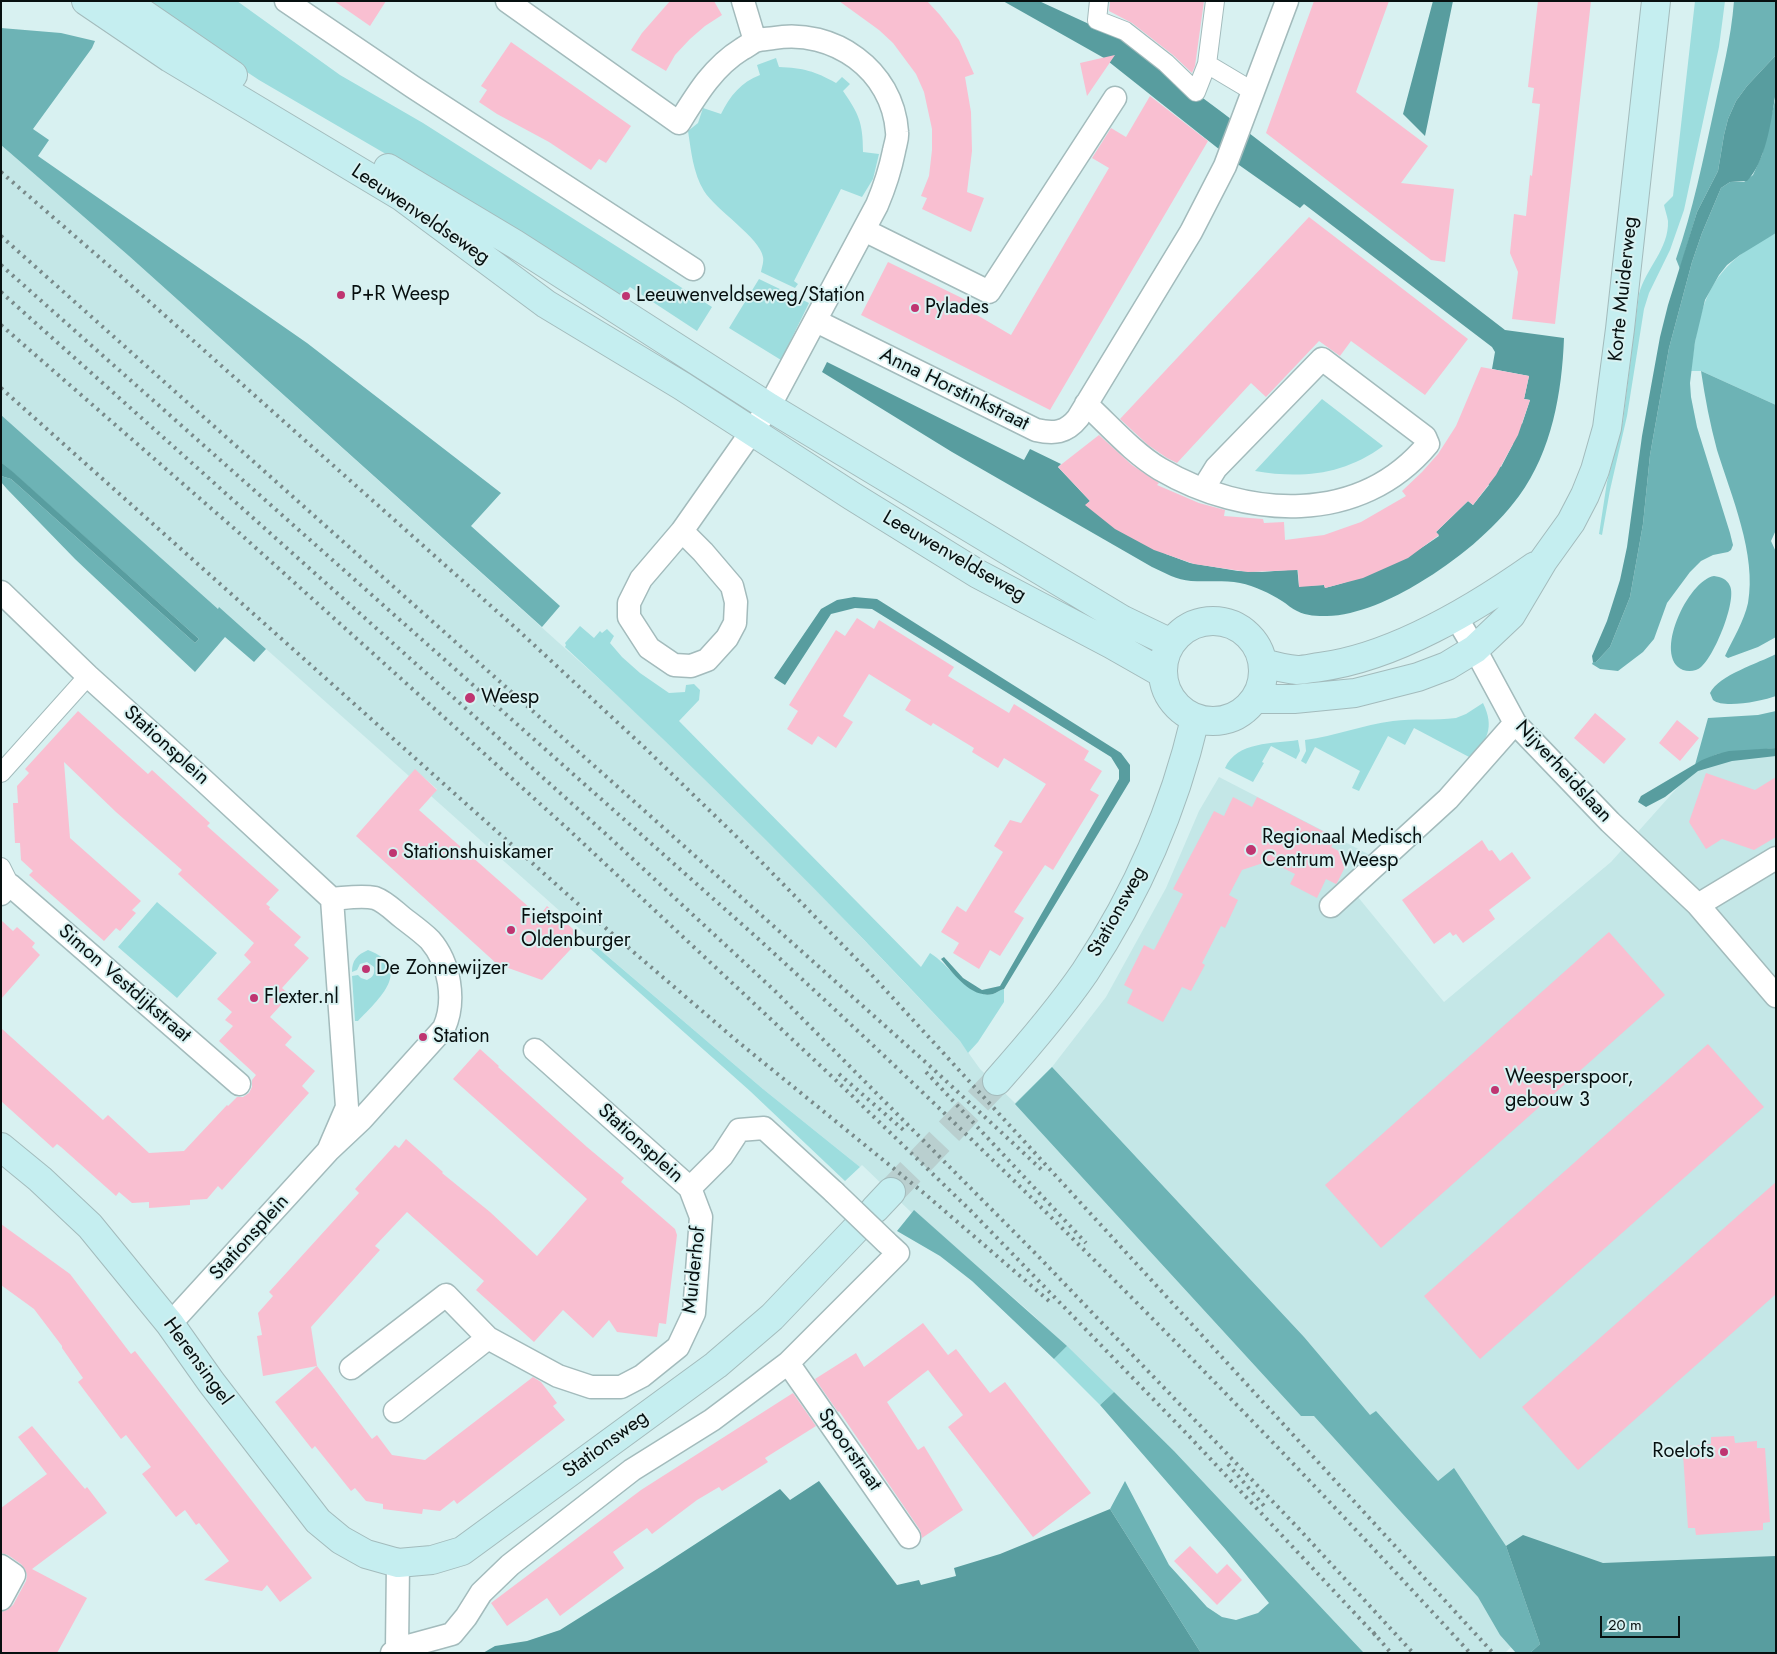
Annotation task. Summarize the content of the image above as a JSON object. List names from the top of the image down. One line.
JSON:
{"streets":{"main road":["Leeuwenveldseweg","Korte Muiderweg","Stationsweg","Herensingel"],"street":["Anna Horstinkstraat","Stationsplein","Nijverheidslaan","Simon Vestdijkstraat","Muiderhof","Spoorstraat"]},"crossings":[["Leeuwenveldseweg","Korte Muiderweg"],["Leeuwenveldseweg","Stationsweg"],["Korte Muiderweg","Nijverheidslaan"],["Korte Muiderweg","Stationsweg"],["Stationsplein","Stationsweg"],["Stationsplein","Muiderhof"],["Stationsplein","Herensingel"],["Stationsweg","Herensingel"],["Stationsweg","Spoorstraat"]],"places":["P+R Weesp","Leeuwenveldseweg/Station","Pylades","Weesp","Regionaal Medisch Centrum Weesp","Stationshuiskamer","Fietspoint Oldenburger","De Zonnewijzer","Flexter.nl","Station","Weesperspoor, gebouw 3","Roelofs"],"scale_bar":"20 m"}
